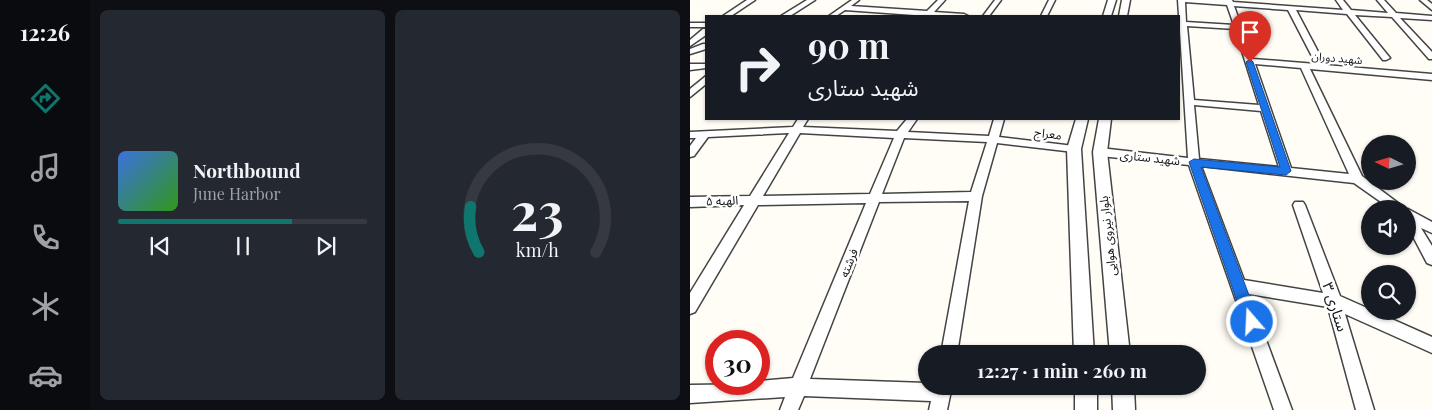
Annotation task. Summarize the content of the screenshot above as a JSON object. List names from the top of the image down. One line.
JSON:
{"streets":{"street":["شهید دوران","معراج","شهید ستاری","الهیه ۵","بلوار نیروی هوایی","فرشته","ستاری ۳"]},"crossings":[["شهید دوران","شهید ستاری"],["معراج","فرشته"],["شهید ستاری","بلوار نیروی هوایی"],["الهیه ۵","فرشته"]],"north":"left","page":{"tabs":"12:26","turn":["90 m","شهید ستاری"],"song":["Northbound","June Harbor"],"limit":"30","trip":"12:27 · 1 min · 260 m","gauge":["23","km/h"]}}
